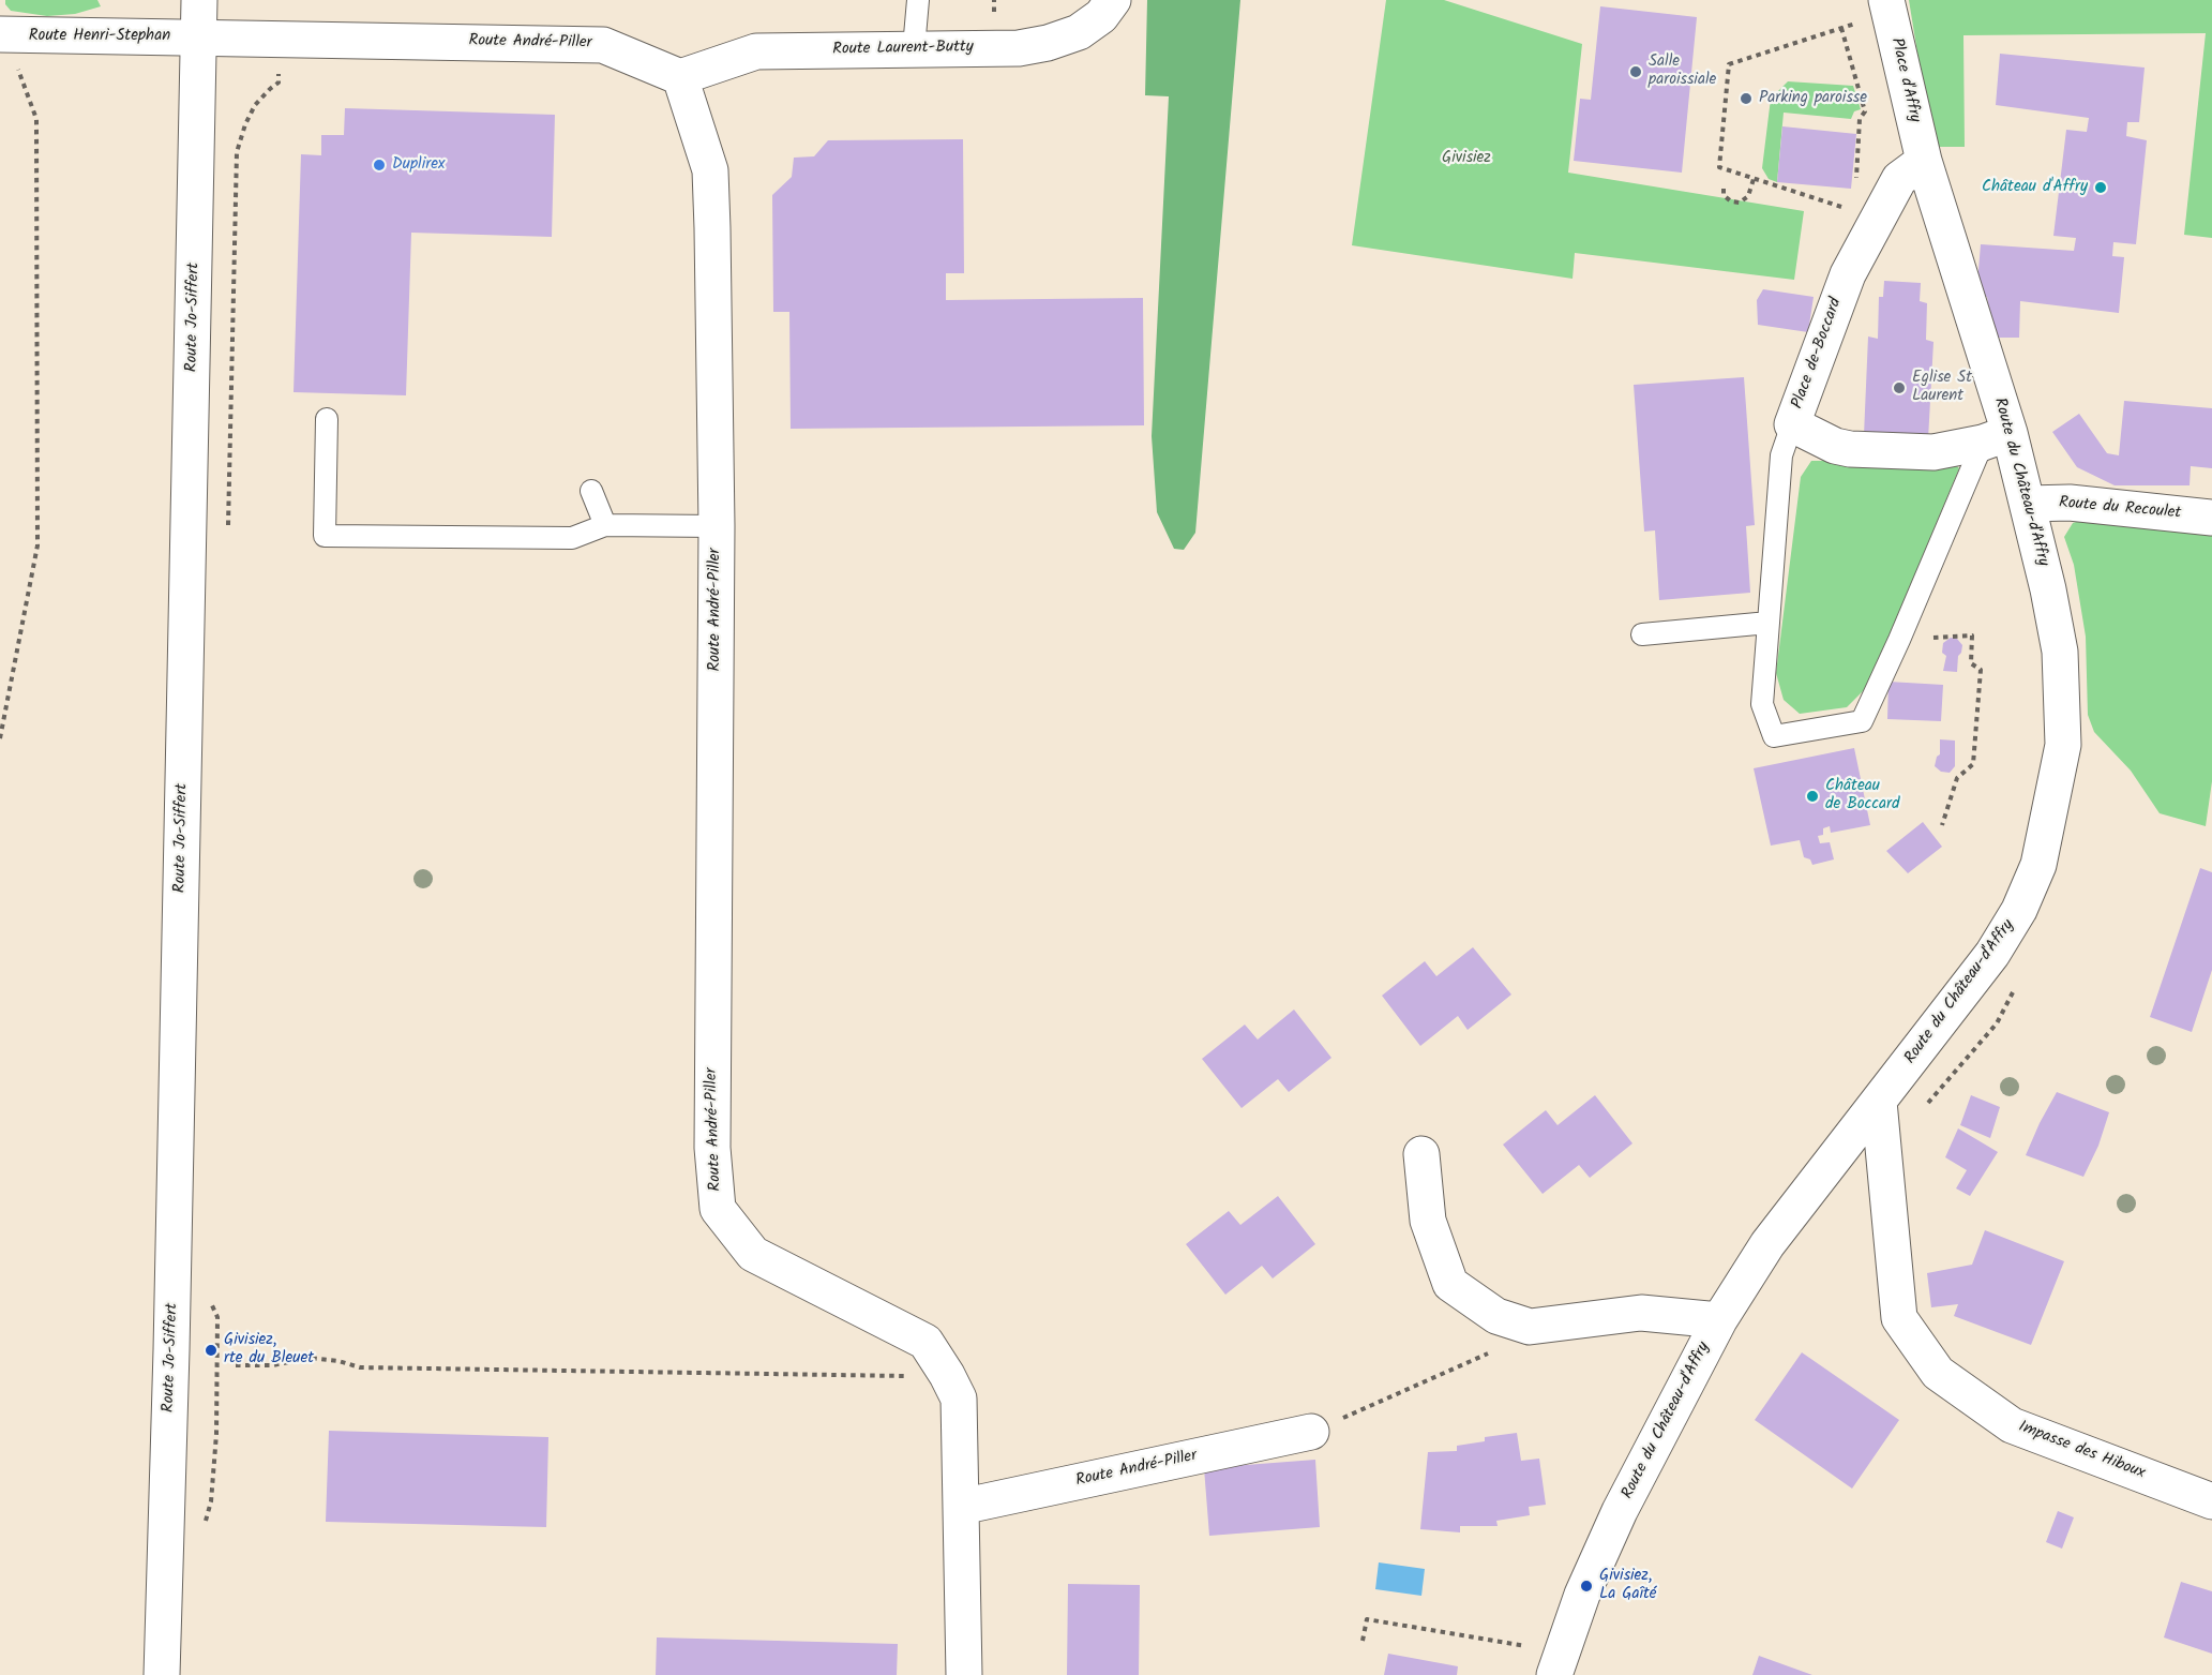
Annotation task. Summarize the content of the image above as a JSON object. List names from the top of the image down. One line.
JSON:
{"streets":{"street":["Route Henri-Stephan","Route André-Piller","Route Laurent-Butty","Place d'Affry","Route Jo-Siffert","Place de-Boccard","Route du Château-d'Affry","Route du Recoulet","Impasse des Hiboux"]},"crossings":[["Route Henri-Stephan","Route André-Piller"],["Route Henri-Stephan","Route Jo-Siffert"],["Route André-Piller","Route Laurent-Butty"],["Route André-Piller","Route Jo-Siffert"],["Place d'Affry","Place de-Boccard"],["Place d'Affry","Route du Château-d'Affry"],["Place de-Boccard","Route du Château-d'Affry"],["Route du Château-d'Affry","Route du Recoulet"],["Route du Château-d'Affry","Impasse des Hiboux"]],"parks":["Givisiez"],"places":["Salle paroissiale","Parking paroisse","Duplirex","Château d'Affry","Eglise St Laurent","Château de Boccard","Givisiez, rte du Bleuet","Givisiez, La Gaîté"]}
